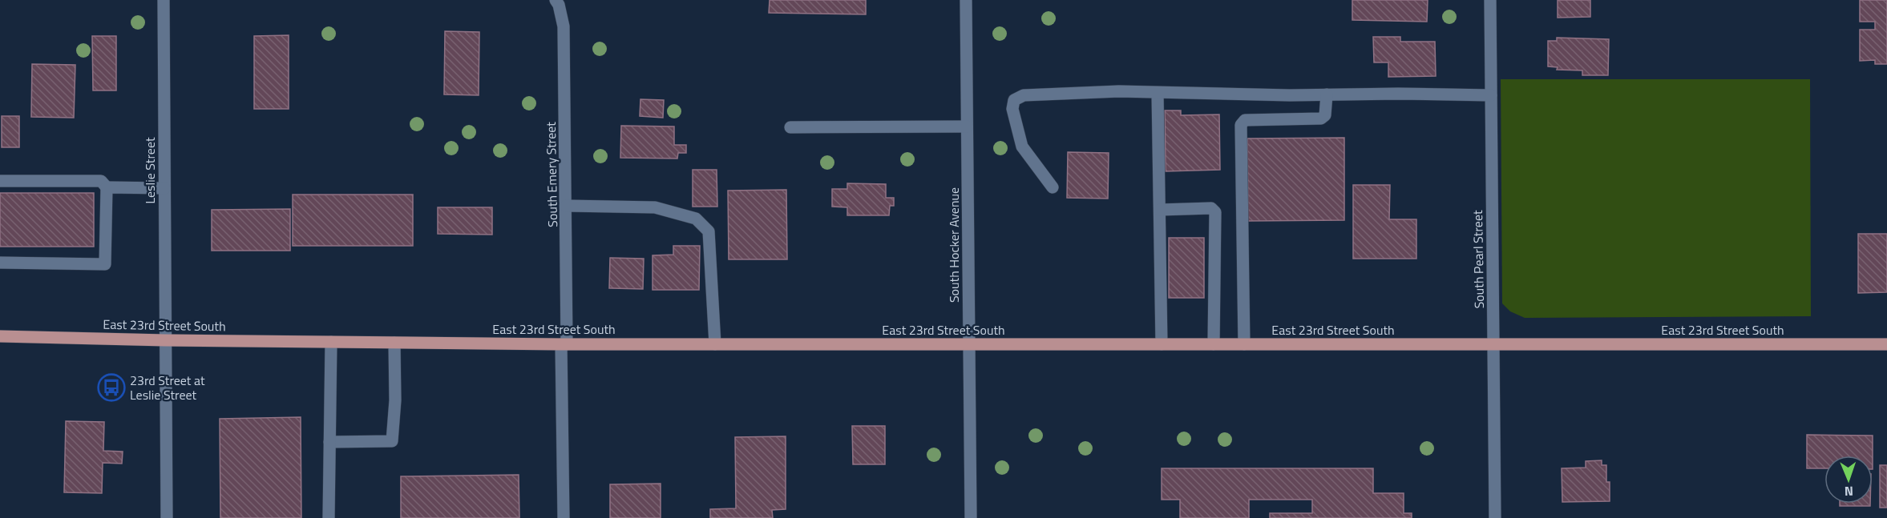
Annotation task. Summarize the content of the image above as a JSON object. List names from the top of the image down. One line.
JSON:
{"streets":{"main road":["East 23rd Street South"],"street":["Leslie Street","South Emery Street","South Hocker Avenue","South Pearl Street"]},"crossings":[["Leslie Street","East 23rd Street South"],["South Emery Street","East 23rd Street South"],["South Hocker Avenue","East 23rd Street South"],["South Pearl Street","East 23rd Street South"]],"places":{"bus stop":["23rd Street at Leslie Street"]},"north":"bottom"}
